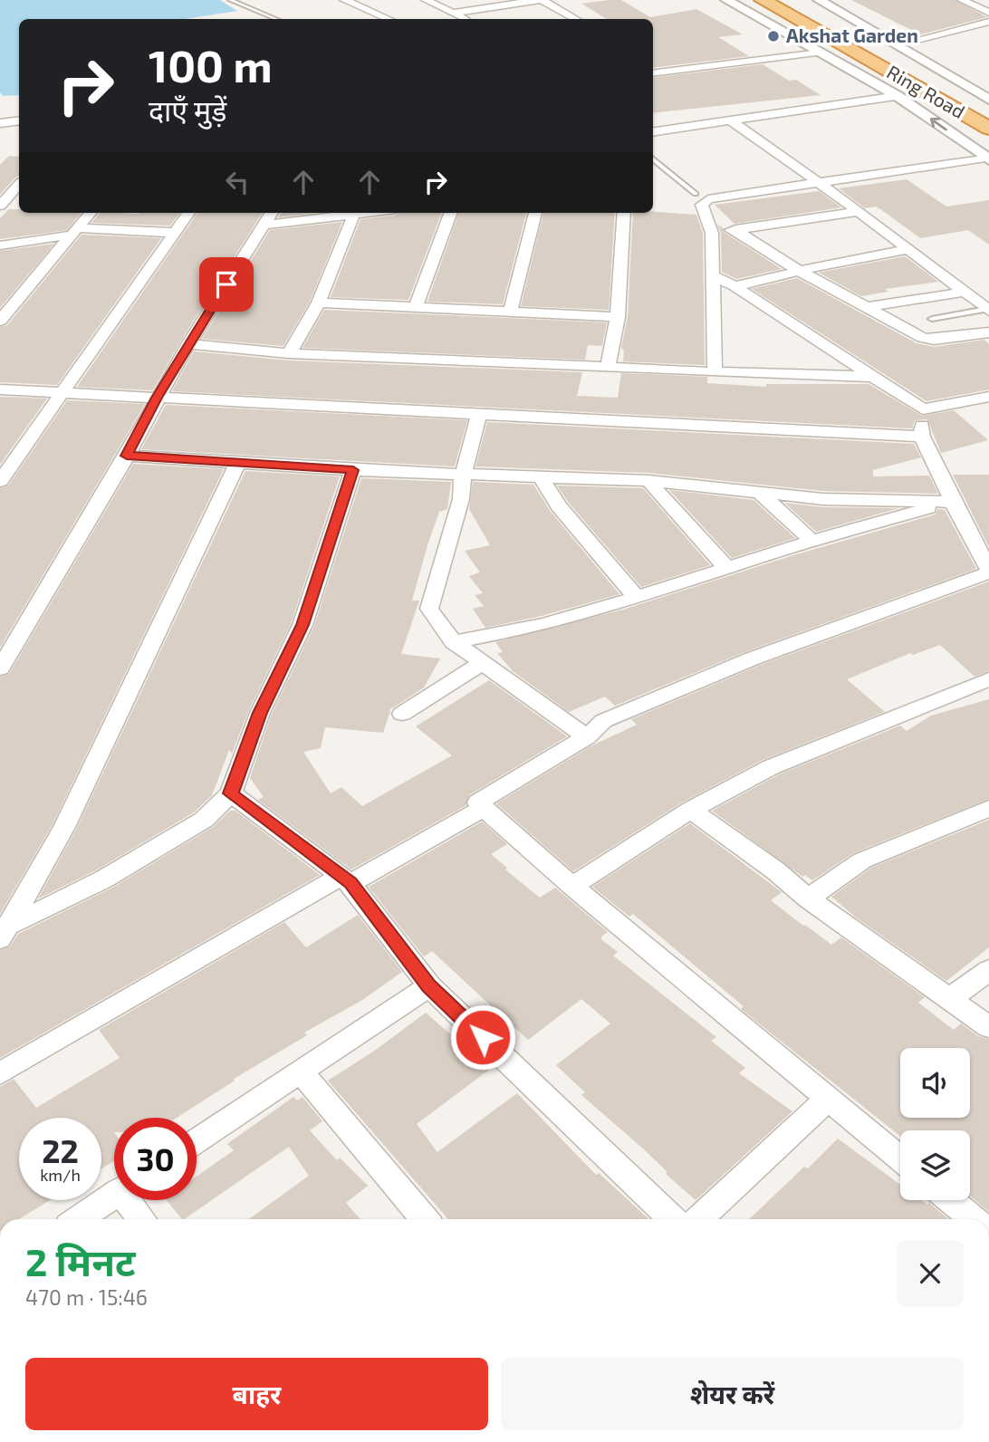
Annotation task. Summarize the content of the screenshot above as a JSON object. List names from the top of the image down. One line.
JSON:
{"streets":{"highway":["Ring Road"]},"places":["Akshat Garden"],"page":{"turn":["100 m","दाएँ मुड़ें"],"speed":"22 km/h","limit":"30","heading":["2 मिनट","470 m · 15:46"],"buttons":["बाहर","शेयर करें"]}}
